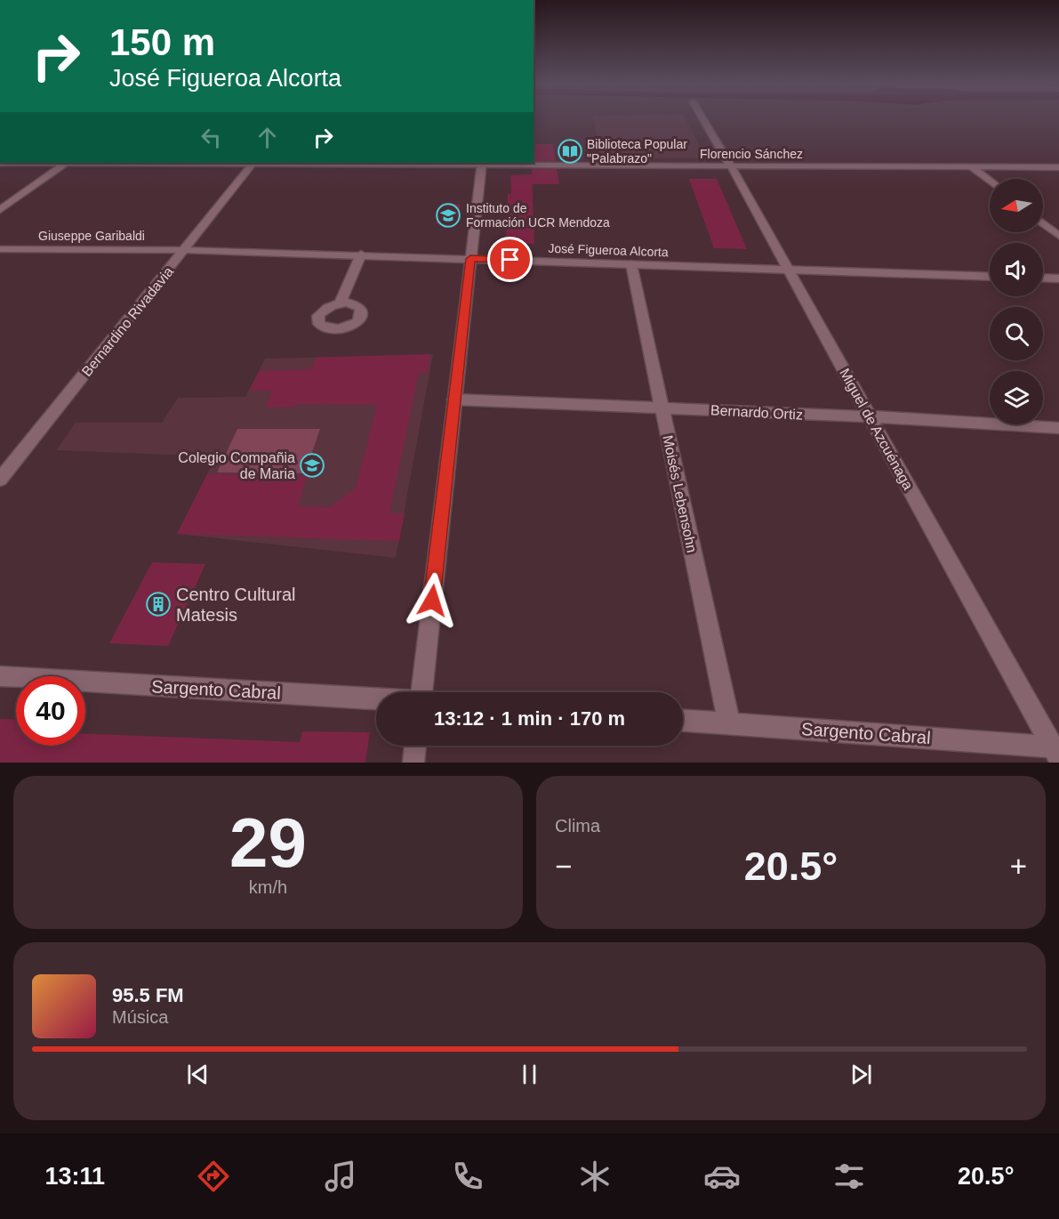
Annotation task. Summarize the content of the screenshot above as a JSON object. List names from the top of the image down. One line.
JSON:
{"streets":{"street":["Florencio Sánchez","Giuseppe Garibaldi","José Figueroa Alcorta","Bernardino Rivadavia","Bernardo Ortiz","Miguel de Azcuénaga","Moisés Lebensohn","Sargento Cabral"]},"crossings":[["Florencio Sánchez","Miguel de Azcuénaga"],["Giuseppe Garibaldi","José Figueroa Alcorta"],["Giuseppe Garibaldi","Bernardino Rivadavia"],["José Figueroa Alcorta","Bernardino Rivadavia"],["José Figueroa Alcorta","Miguel de Azcuénaga"],["José Figueroa Alcorta","Moisés Lebensohn"],["Bernardo Ortiz","Miguel de Azcuénaga"],["Bernardo Ortiz","Moisés Lebensohn"],["Miguel de Azcuénaga","Sargento Cabral"],["Moisés Lebensohn","Sargento Cabral"]],"places":{"library":["Biblioteca Popular \"Palabrazo\""],"school or university":["Instituto de Formación UCR Mendoza","Colegio Compañia de Maria"],"building":["Centro Cultural Matesis"]},"north":"left","page":{"turn":["150 m","José Figueroa Alcorta"],"limit":"40","trip":"13:12 · 1 min · 170 m","tile":[["29","km/h"],"Clima"],"heat":["−","20.5°","+"],"song":["95.5 FM","Música"],"tabs":["13:11","20.5°"]}}
